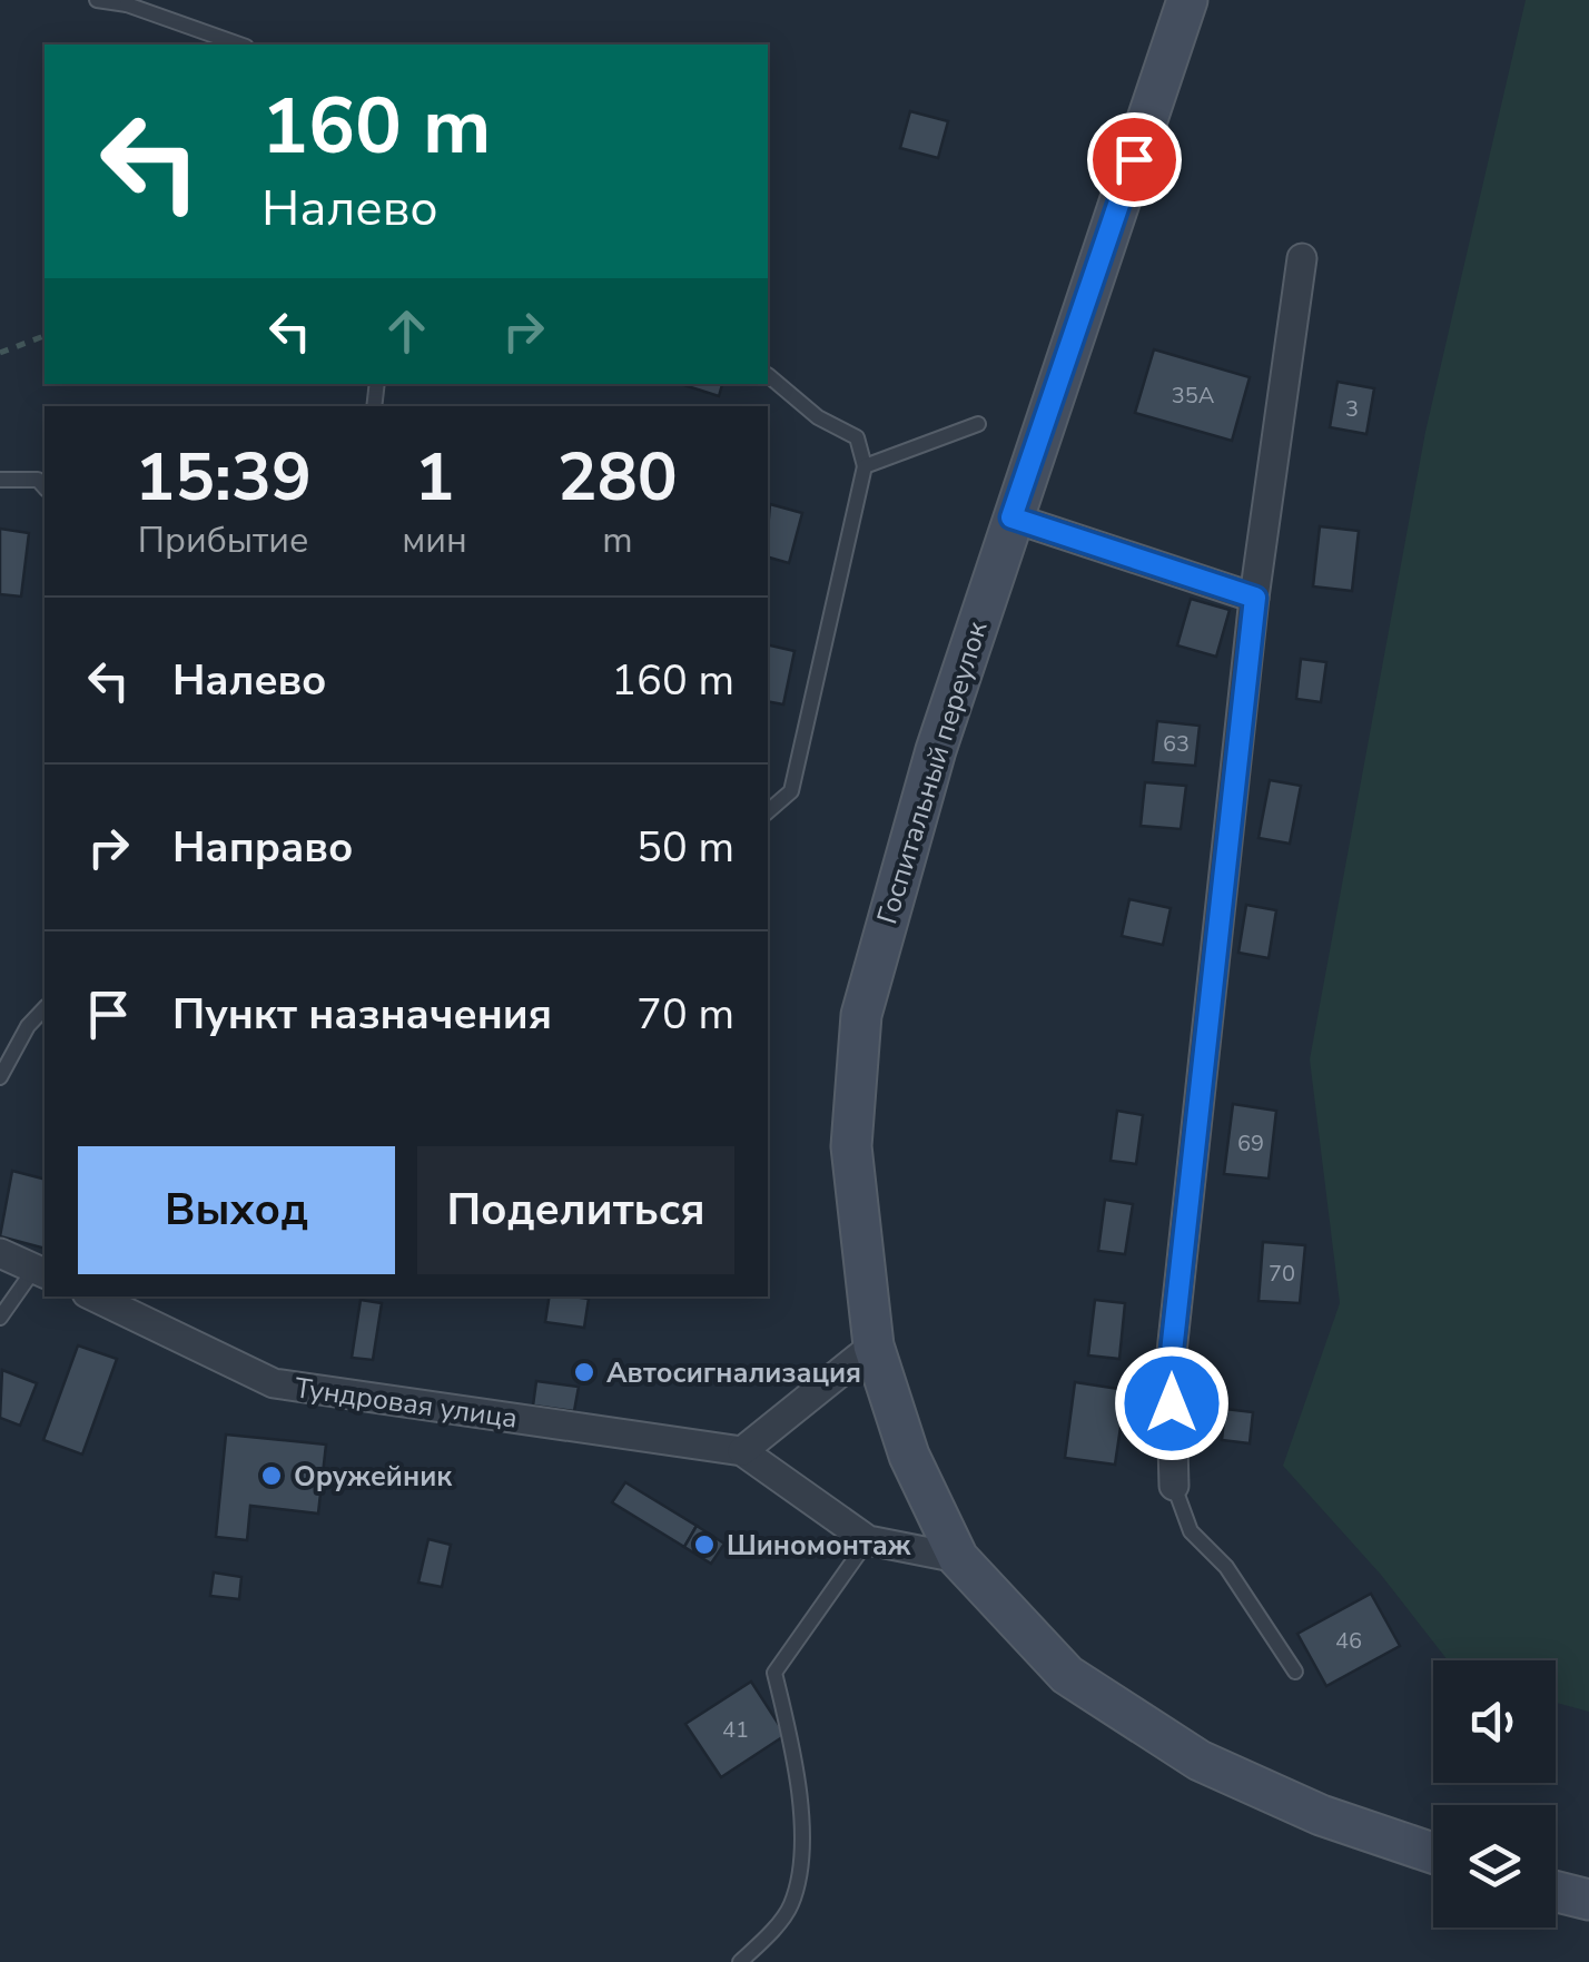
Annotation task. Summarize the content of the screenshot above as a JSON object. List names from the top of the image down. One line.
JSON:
{"streets":{"main road":["Госпитальный переулок"],"street":["Тундровая улица"]},"crossings":[["Госпитальный переулок","Тундровая улица"]],"places":["Автосигнализация","Оружейник","Шиномонтаж"],"house_numbers":["35А","3","63","69","70","46","41"],"page":{"turn":["160 m","Налево"],"eta":["15:39","Прибытие","1","мин","280","m"],"list":[{"name":"Налево","value":"160 m"},{"name":"Направо","value":"50 m"},{"name":"Пункт назначения","value":"70 m"}],"buttons":["Выход","Поделиться"]}}
